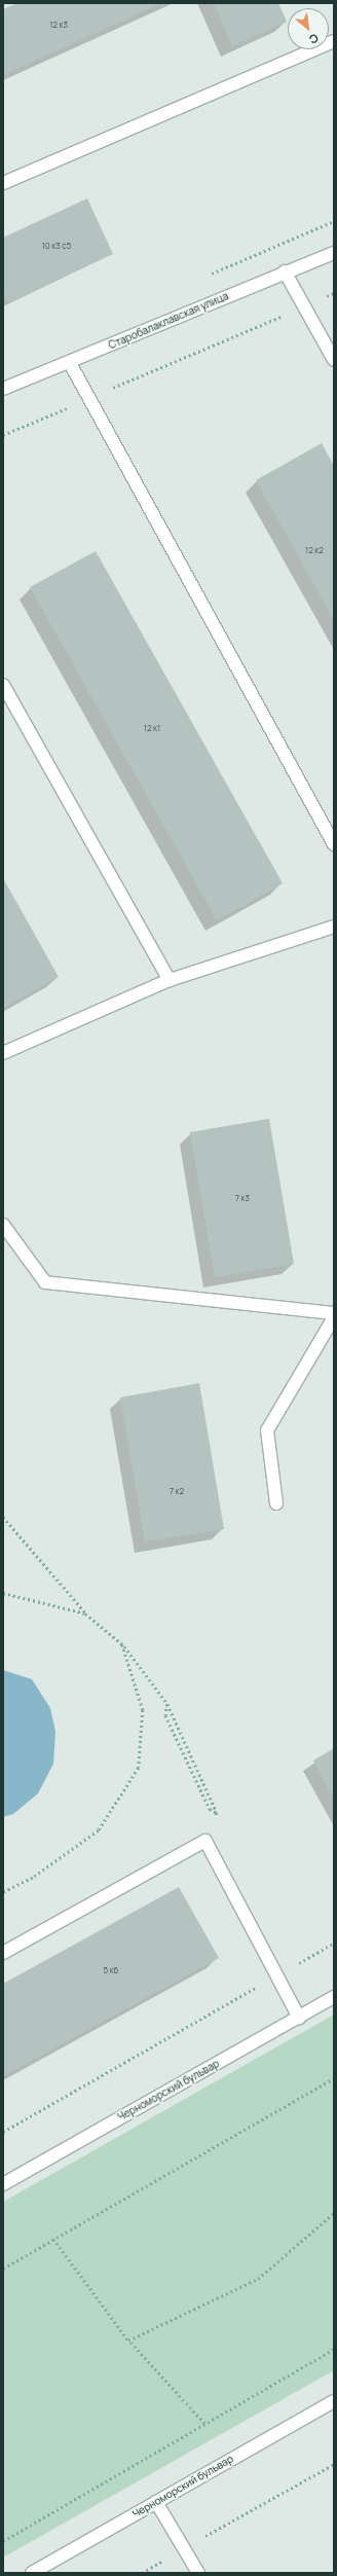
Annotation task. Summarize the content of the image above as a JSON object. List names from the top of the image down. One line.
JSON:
{"streets":{"street":["Старобалаклавская улица","Черноморский бульвар"]},"house_numbers":["12 к3","10 к3 с5","12 к2","12 к1","7 к3","7 к2","5 к6"],"north":"bottom right"}
